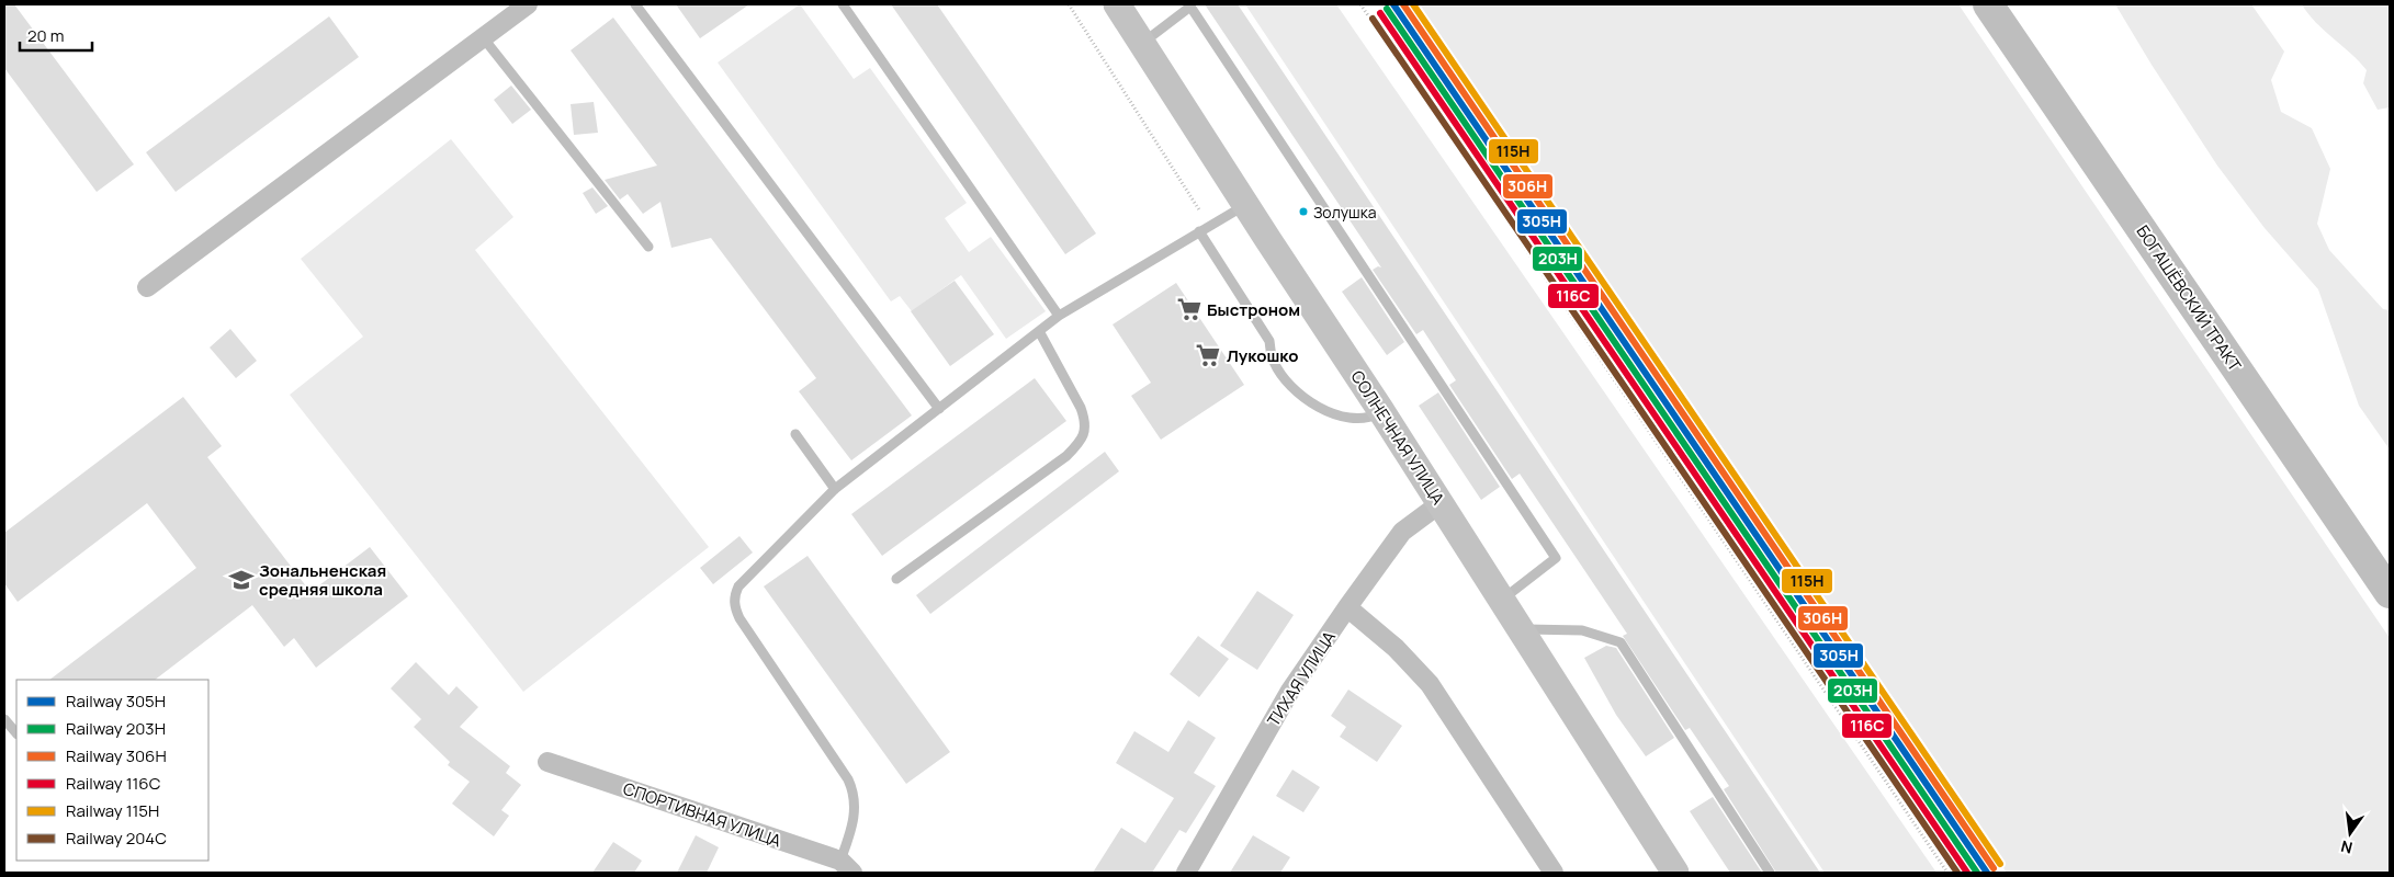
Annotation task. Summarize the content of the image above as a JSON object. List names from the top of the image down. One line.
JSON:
{"streets":{"main road":["БОГАШЁВСКИЙ ТРАКТ"],"street":["СОЛНЕЧНАЯ УЛИЦА","ТИХАЯ УЛИЦА","СПОРТИВНАЯ УЛИЦА"]},"crossings":[["СОЛНЕЧНАЯ УЛИЦА","ТИХАЯ УЛИЦА"]],"places":{"other":["Золушка"],"supermarket":["Быстроном","Лукошко"],"school or university":["Зональненская средняя школа"]},"lines":["rail line 305Н","rail line 306Н","rail line 115Н","rail line 203Н","rail line 116С","rail line 204С"],"legend":["Railway 305Н","Railway 203Н","Railway 306Н","Railway 116С","Railway 115Н","Railway 204С"],"scale_bar":"20 m","north":"bottom"}
